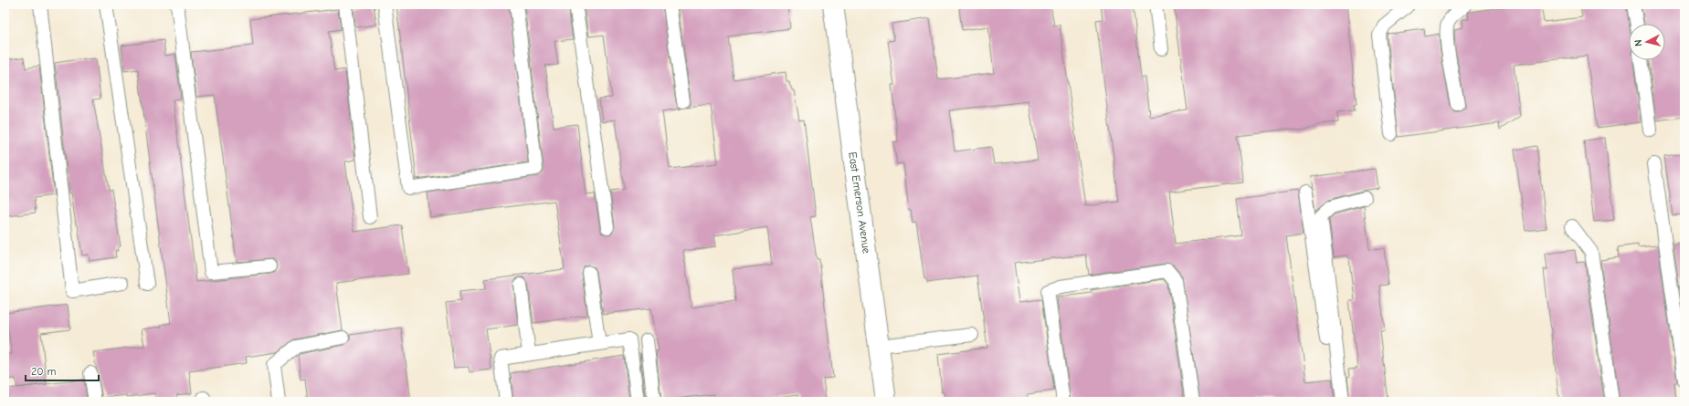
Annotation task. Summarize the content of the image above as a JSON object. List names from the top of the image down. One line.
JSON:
{"streets":{"street":["East Emerson Avenue"]},"scale_bar":"20 m","north":"left"}
